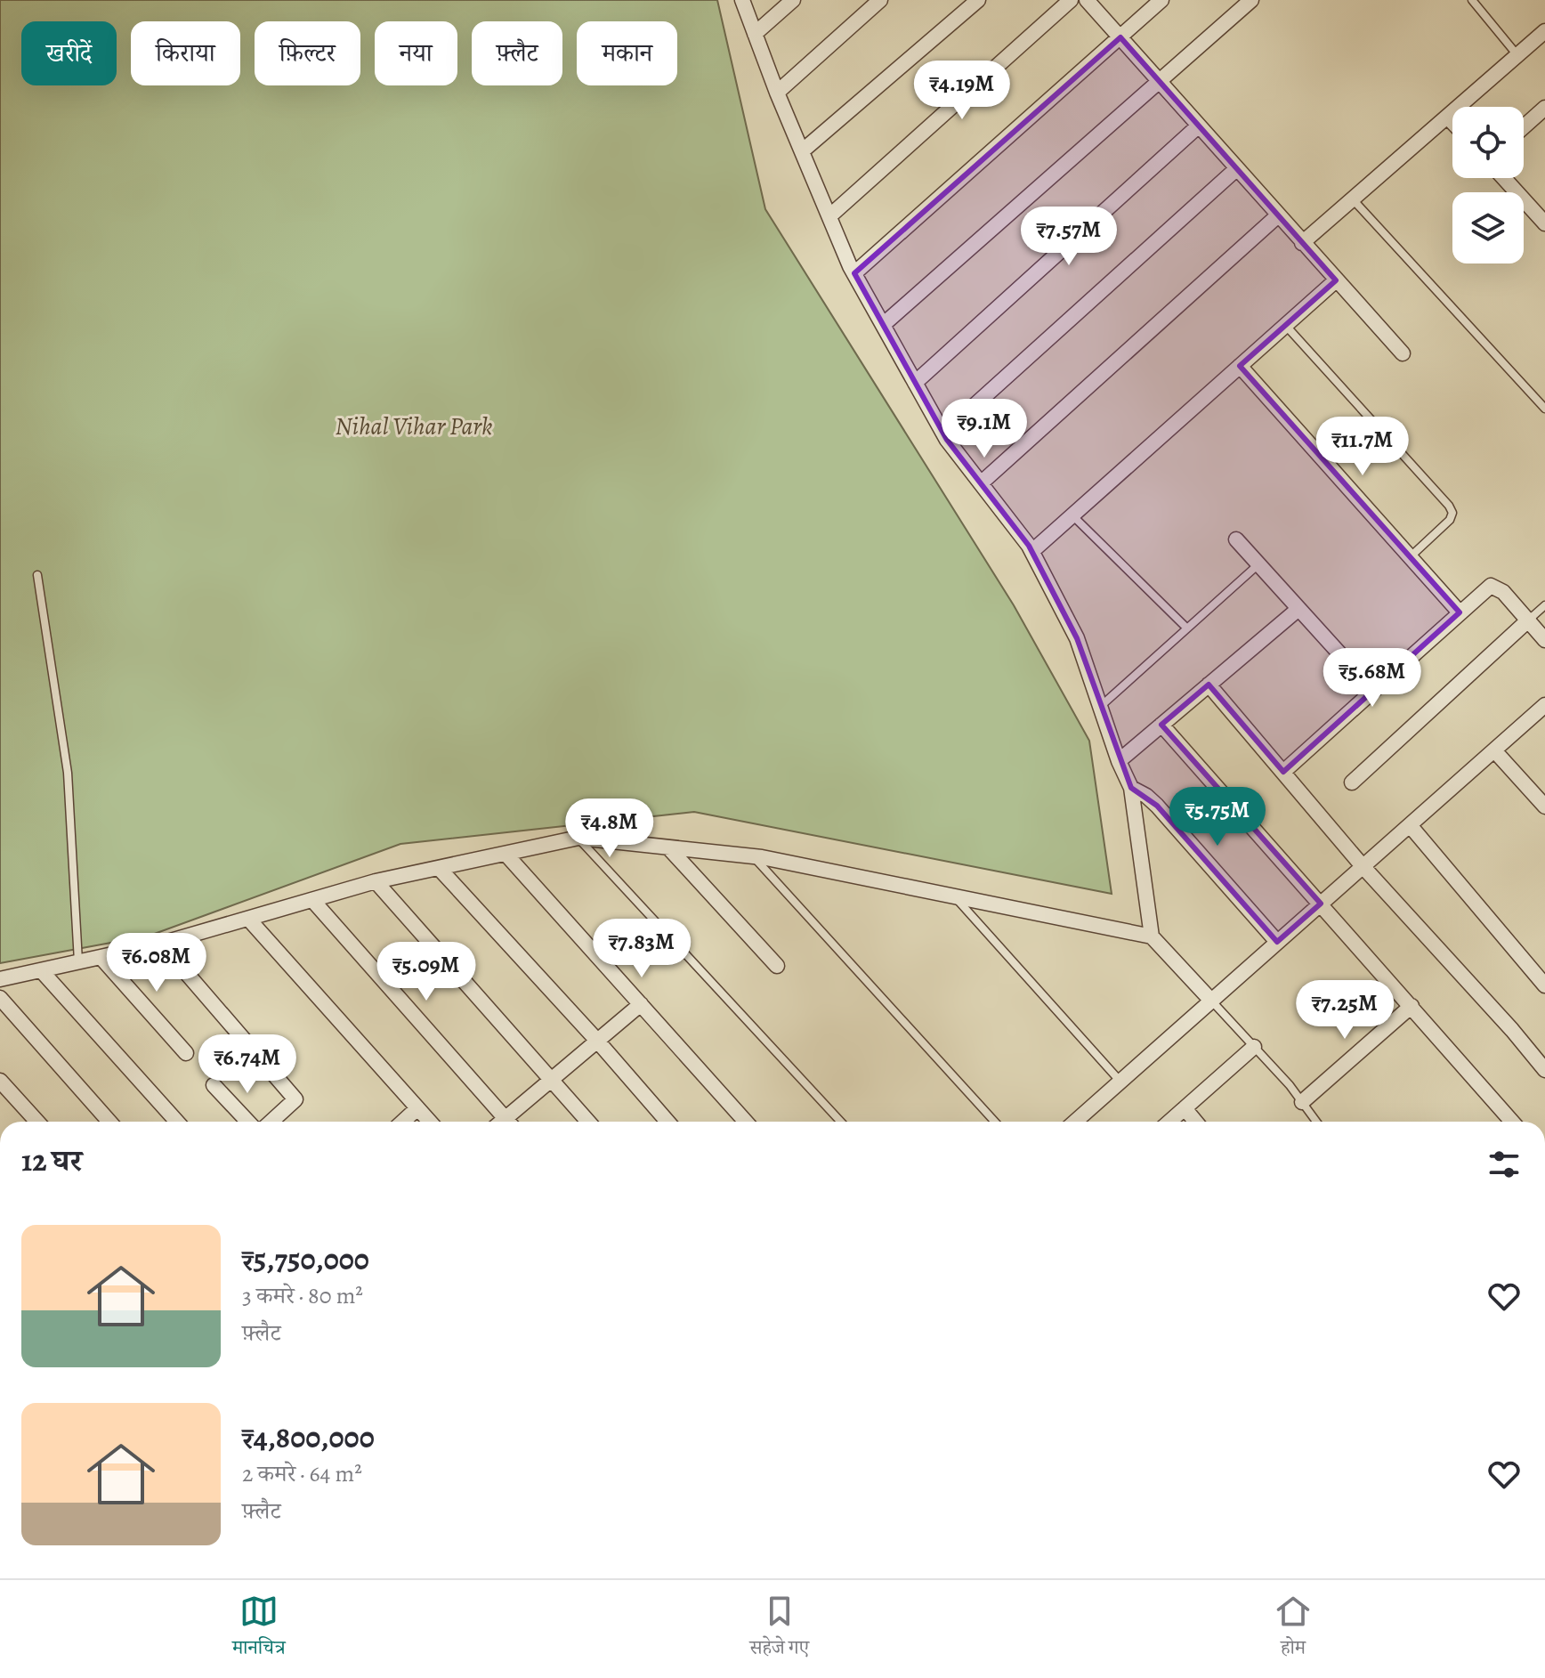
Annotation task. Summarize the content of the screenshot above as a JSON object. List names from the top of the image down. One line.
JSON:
{"parks":["Nihal Vihar Park"],"page":{"chip":["खरीदें","किराया","फ़िल्टर","नया","फ़्लैट","मकान"],"price":["₹4.19M","₹7.57M","₹9.1M","₹11.7M","₹5.68M","₹5.75M","₹4.8M","₹7.83M","₹6.08M","₹5.09M","₹7.25M","₹6.74M"],"heading":"12 घर","list":[{"name":"₹5,750,000","note":"3 कमरे · 80 m² · फ़्लैट"},{"name":"₹4,800,000","note":"2 कमरे · 64 m² · फ़्लैट"}],"tabs":["मानचित्र","सहेजे गए","होम"]}}
